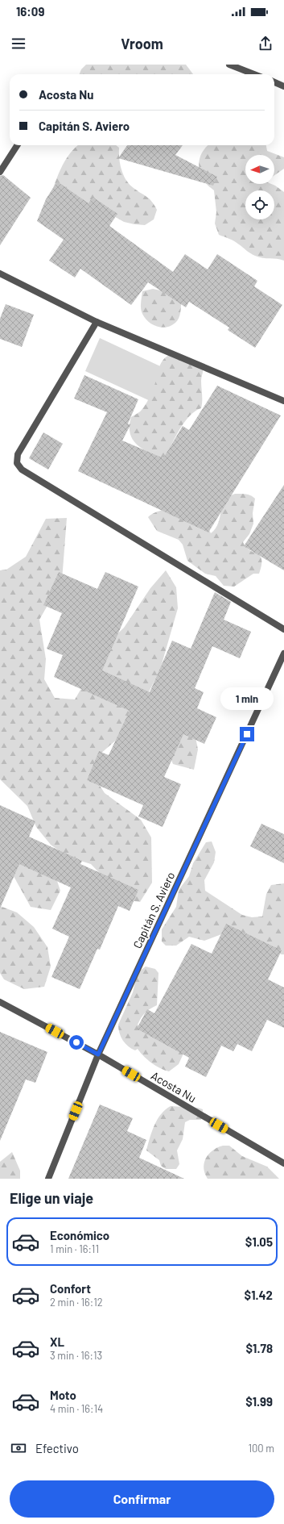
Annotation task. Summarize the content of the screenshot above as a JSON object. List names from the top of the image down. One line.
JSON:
{"streets":{"street":["Capitán S. Aviero","Acosta Nu"]},"crossings":[["Capitán S. Aviero","Acosta Nu"]],"north":"left","page":{"status":"16:09","header":"Vroom","banner":["Acosta Nu","Capitán S. Aviero"],"bubble":"1 min","heading":"Elige un viaje","list":[{"name":"Económico","note":"1 min · 16:11","value":"$1.05"},{"name":"Confort","note":"2 min · 16:12","value":"$1.42"},{"name":"XL","note":"3 min · 16:13","value":"$1.78"},{"name":"Moto","note":"4 min · 16:14","value":"$1.99"}],"pay":["Efectivo","100 m"],"buttons":"Confirmar"}}
